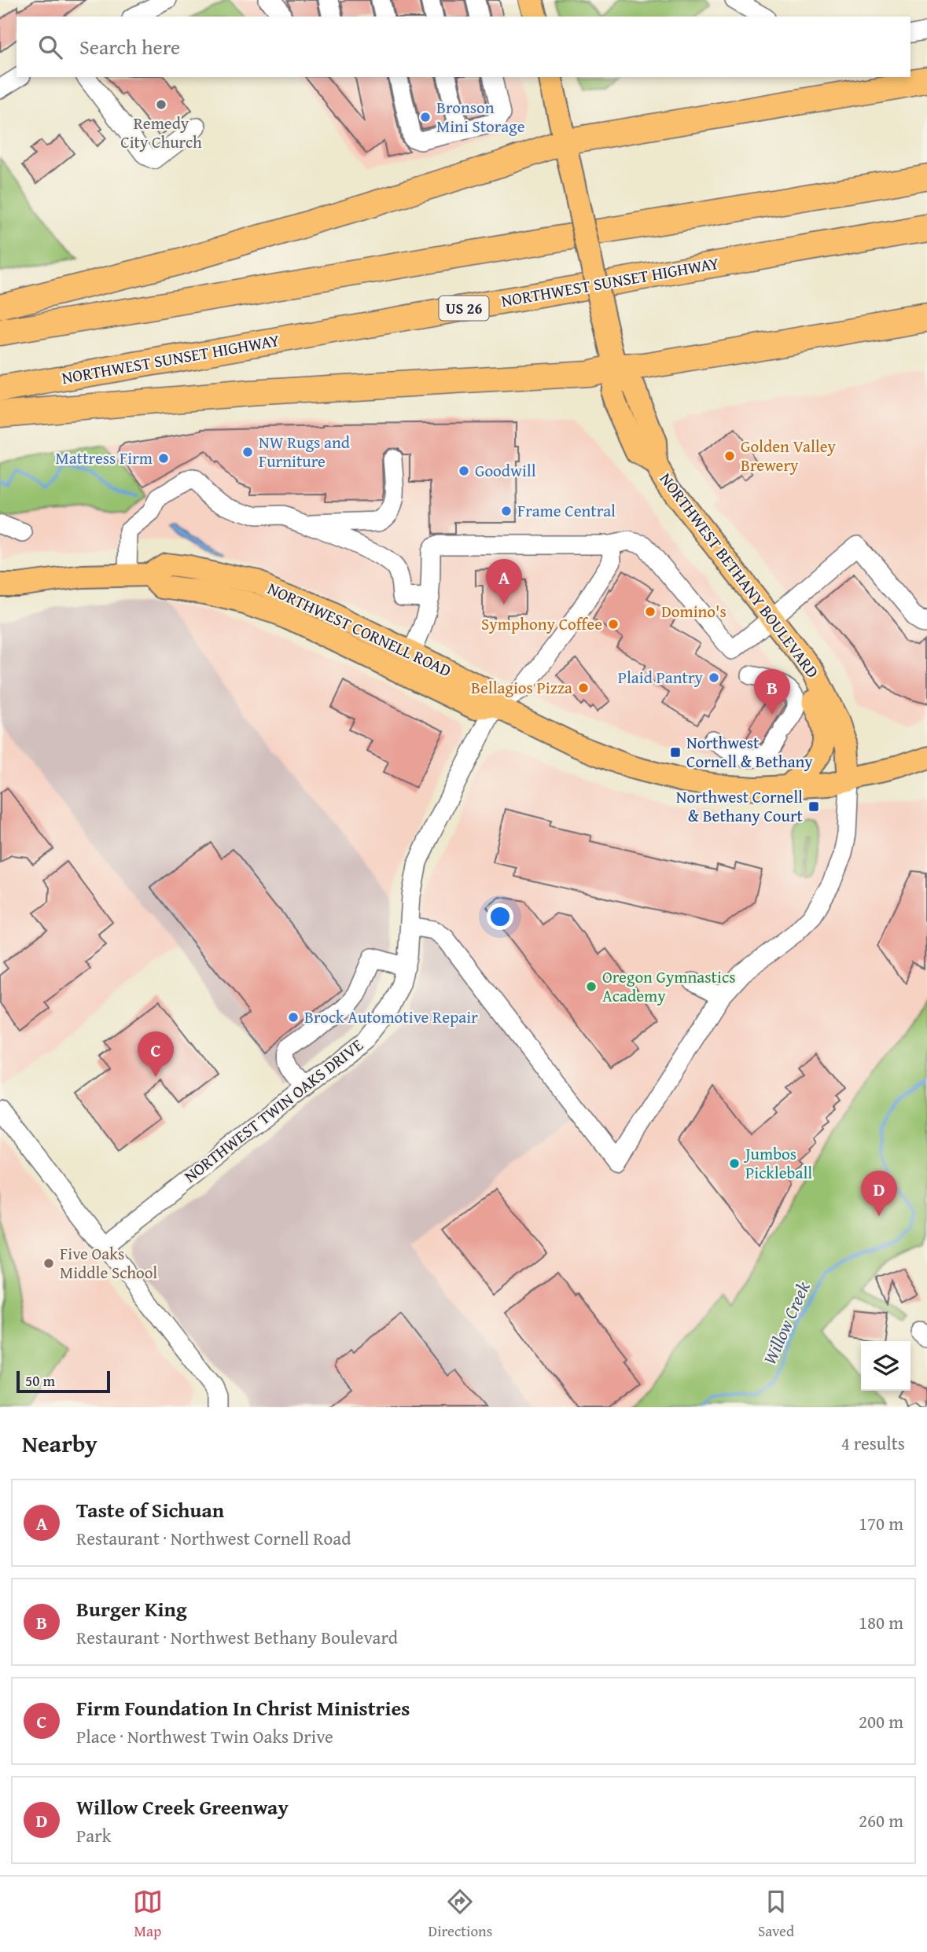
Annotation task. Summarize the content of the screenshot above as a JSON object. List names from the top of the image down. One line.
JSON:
{"streets":{"highway":["NORTHWEST SUNSET HIGHWAY","US 26"],"main road":["NORTHWEST BETHANY BOULEVARD","NORTHWEST CORNELL ROAD"],"street":["NORTHWEST TWIN OAKS DRIVE"]},"crossings":[["NORTHWEST BETHANY BOULEVARD","NORTHWEST CORNELL ROAD"],["NORTHWEST CORNELL ROAD","NORTHWEST TWIN OAKS DRIVE"]],"water":["Willow Creek"],"places":{"other":["Remedy City Church","Bronson Mini Storage","NW Rugs and Furniture","Golden Valley Brewery","Mattress Firm","Goodwill","Frame Central","Domino's","Symphony Coffee","Plaid Pantry","Bellagios Pizza","Oregon Gymnastics Academy","Brock Automotive Repair","Jumbos Pickleball","Five Oaks Middle School"],"transit":["Northwest Cornell & Bethany","Northwest Cornell & Bethany Court"]},"scale_bar":"50 m","page":{"search":"Search here","pins":["A","B","C","D"],"scale":"50 m","heading":["Nearby","4 results"],"list":[{"mark":"A","name":"Taste of Sichuan","note":"Restaurant · Northwest Cornell Road","value":"170 m"},{"mark":"B","name":"Burger King","note":"Restaurant · Northwest Bethany Boulevard","value":"180 m"},{"mark":"C","name":"Firm Foundation In Christ Ministries","note":"Place · Northwest Twin Oaks Drive","value":"200 m"},{"mark":"D","name":"Willow Creek Greenway","note":"Park","value":"260 m"}],"nav":["Map","Directions","Saved"]}}
